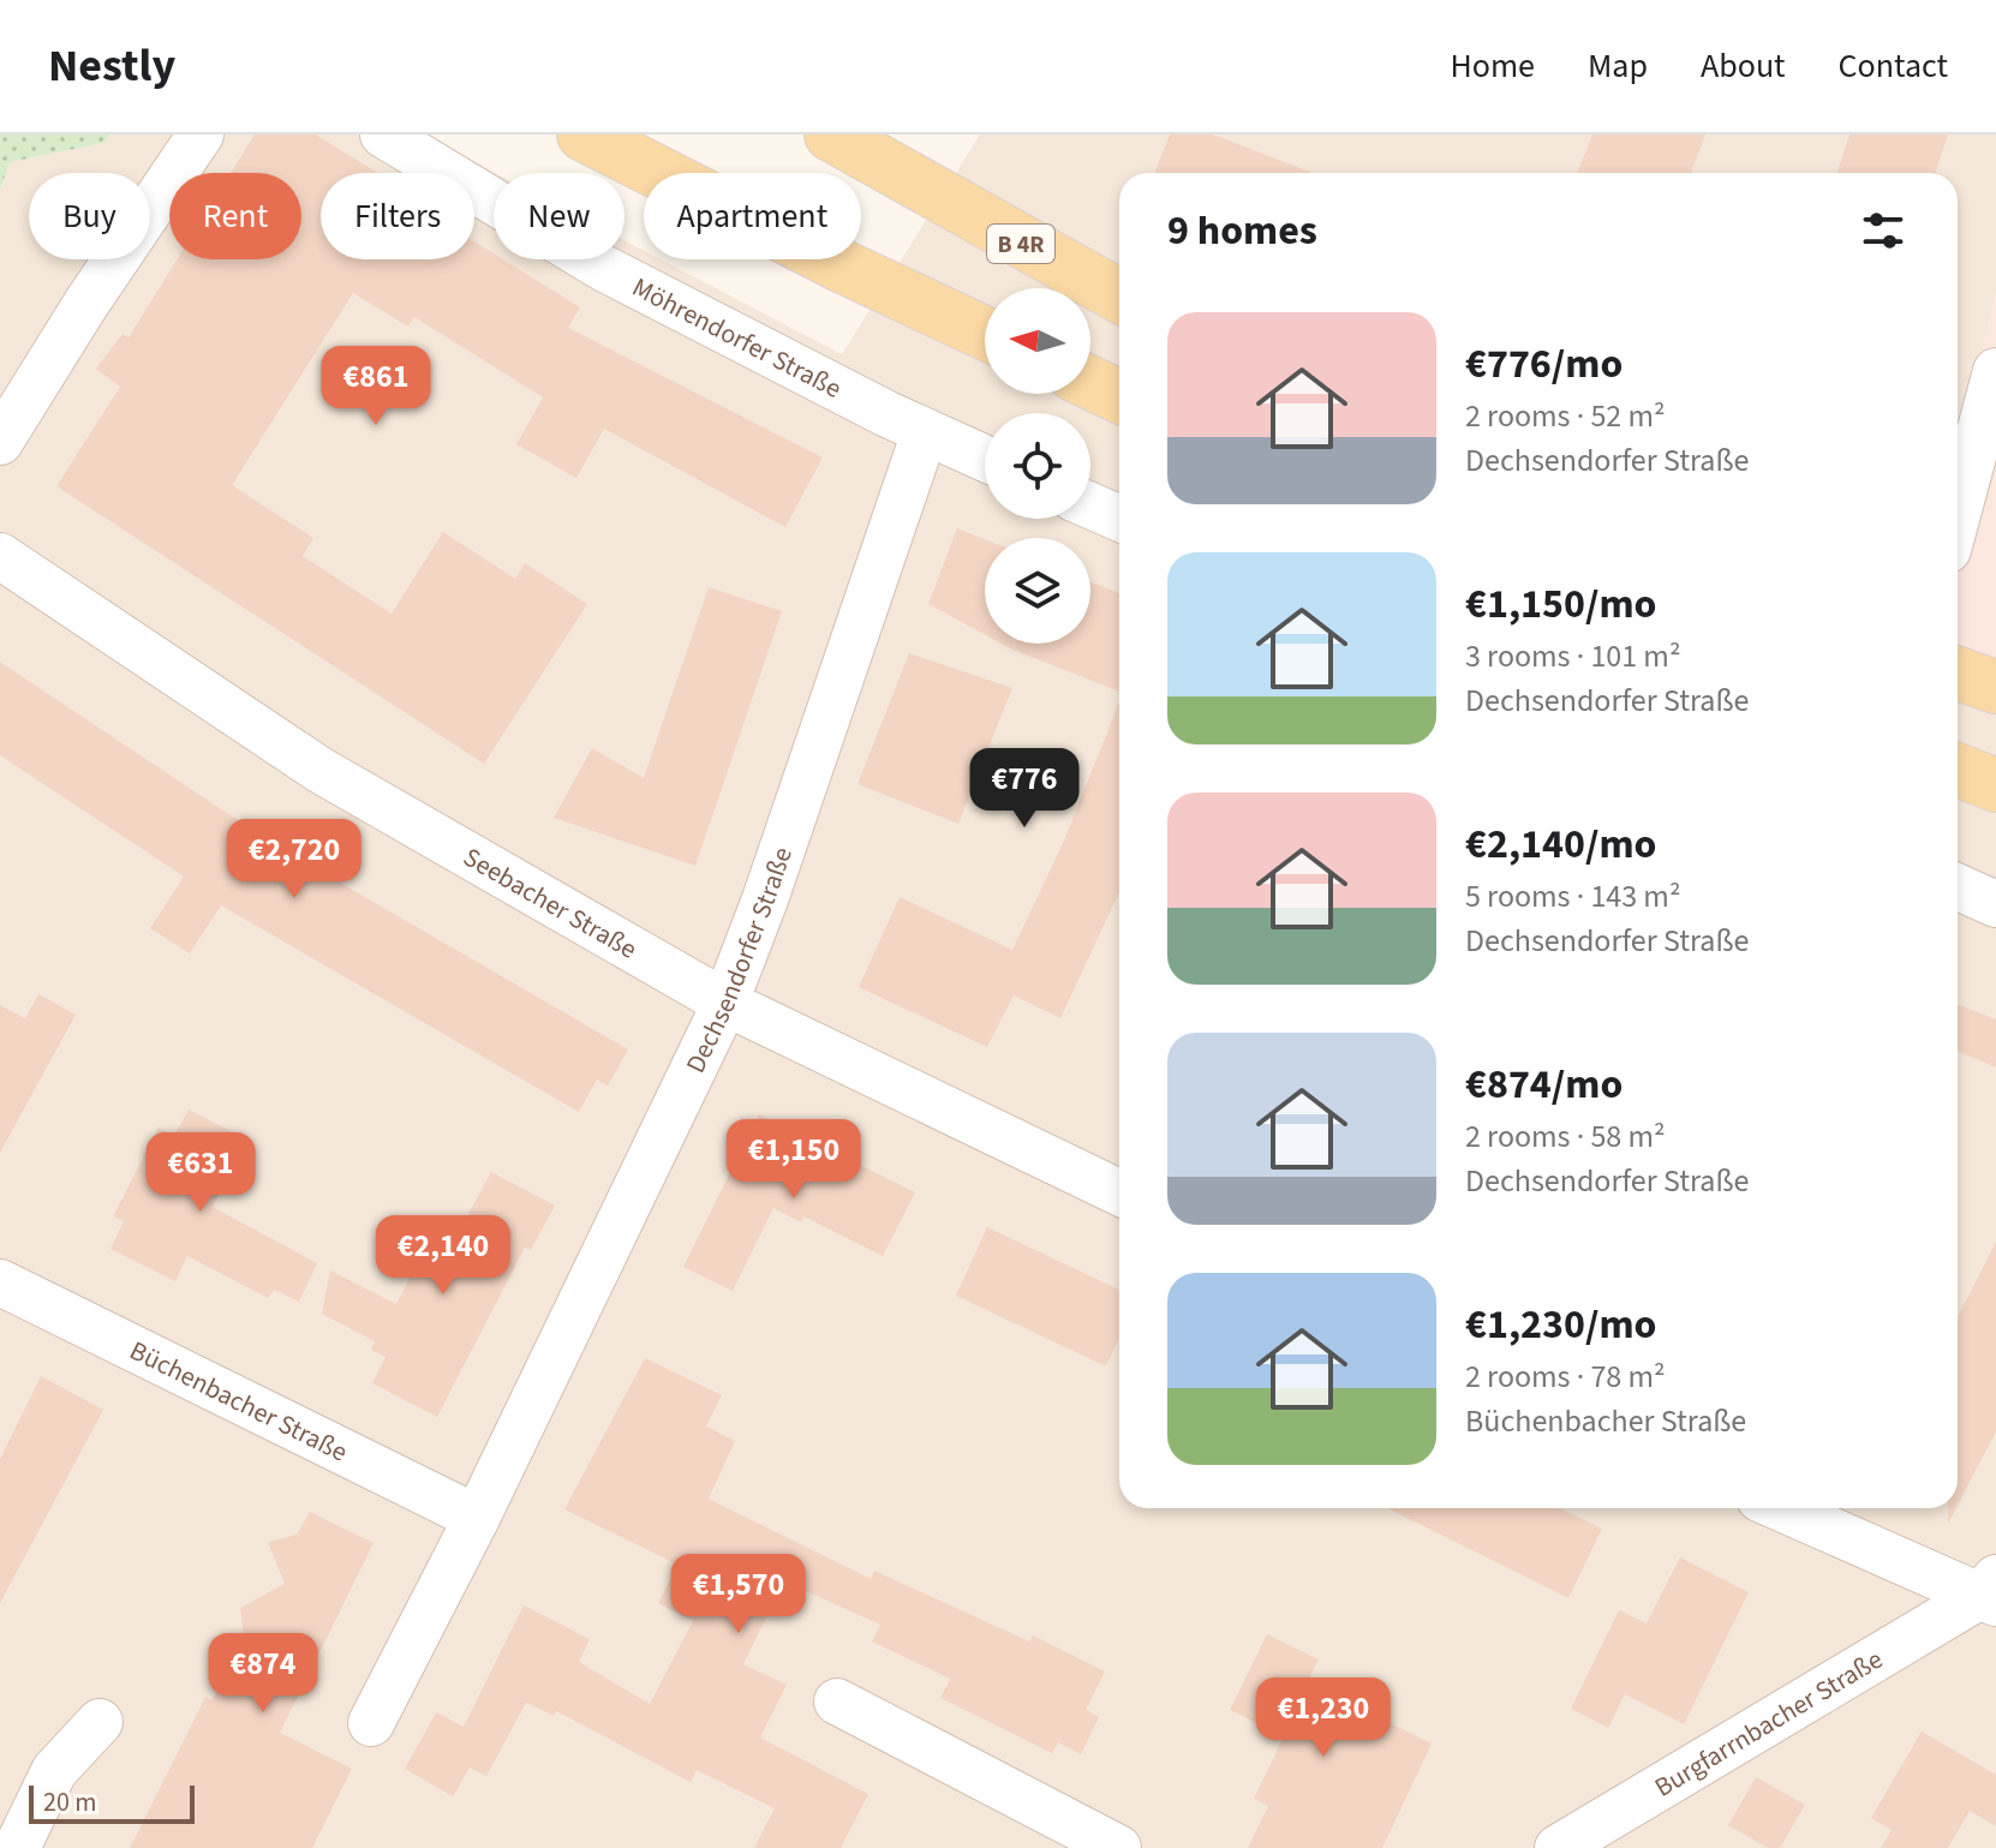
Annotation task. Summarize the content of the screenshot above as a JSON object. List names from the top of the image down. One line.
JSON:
{"streets":{"main road":["B 4R"],"street":["Möhrendorfer Straße","Seebacher Straße","Dechsendorfer Straße","Büchenbacher Straße","Burgfarrnbacher Straße"]},"crossings":[["Möhrendorfer Straße","Dechsendorfer Straße"],["Seebacher Straße","Dechsendorfer Straße"],["Dechsendorfer Straße","Büchenbacher Straße"]],"scale_bar":"20 m","north":"left","page":{"header":"Nestly","nav":["Home","Map","About","Contact"],"chip":["Buy","Rent","Filters","New","Apartment"],"heading":"9 homes","list":[{"name":"€776/mo","note":"2 rooms · 52 m² · Dechsendorfer Straße"},{"name":"€1,150/mo","note":"3 rooms · 101 m² · Dechsendorfer Straße"},{"name":"€2,140/mo","note":"5 rooms · 143 m² · Dechsendorfer Straße"},{"name":"€874/mo","note":"2 rooms · 58 m² · Dechsendorfer Straße"},{"name":"€1,230/mo","note":"2 rooms · 78 m² · Büchenbacher Straße"}],"price":["€861","€776","€2,720","€1,150","€631","€2,140","€1,570","€874","€1,230"],"scale":"20 m"}}
